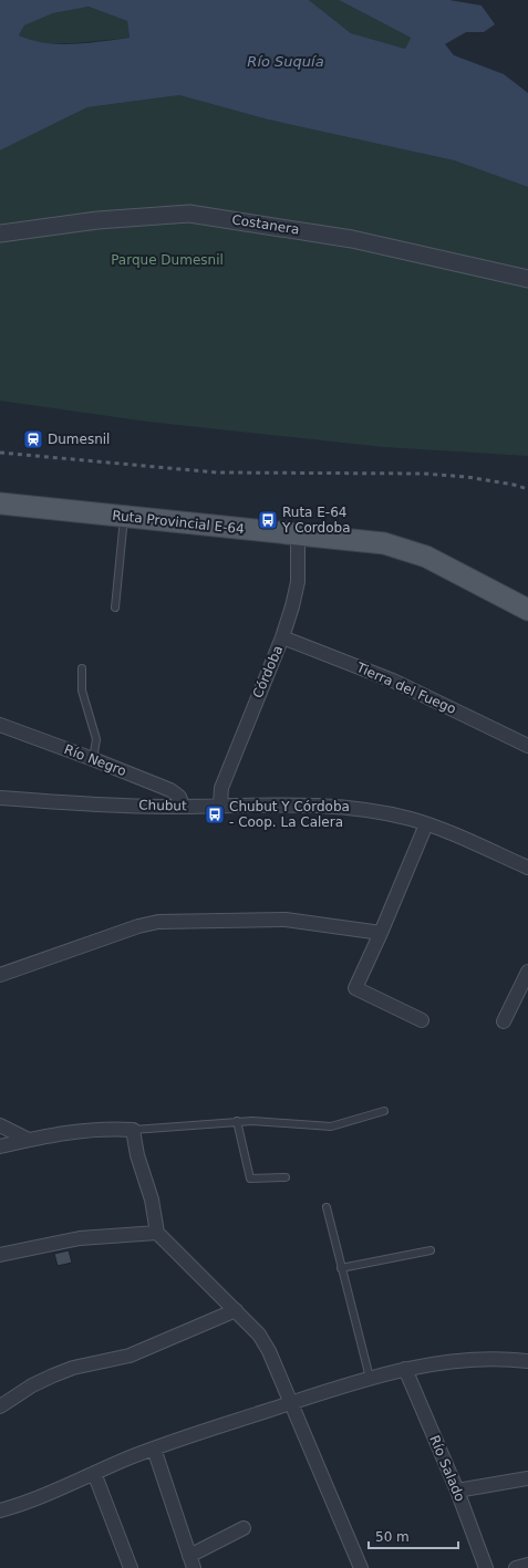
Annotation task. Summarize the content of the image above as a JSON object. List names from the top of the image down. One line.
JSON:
{"streets":{"main road":["Ruta Provincial E-64"],"street":["Costanera","Córdoba","Tierra del Fuego","Río Negro","Chubut","Río Salado"]},"crossings":[["Ruta Provincial E-64","Córdoba"],["Córdoba","Tierra del Fuego"],["Córdoba","Chubut"],["Río Negro","Chubut"]],"water":["Río Suquía"],"parks":["Parque Dumesnil"],"places":{"station":["Dumesnil"],"bus stop":["Ruta E-64 Y Cordoba","Chubut Y Córdoba - Coop. La Calera"]},"scale_bar":"50 m"}
